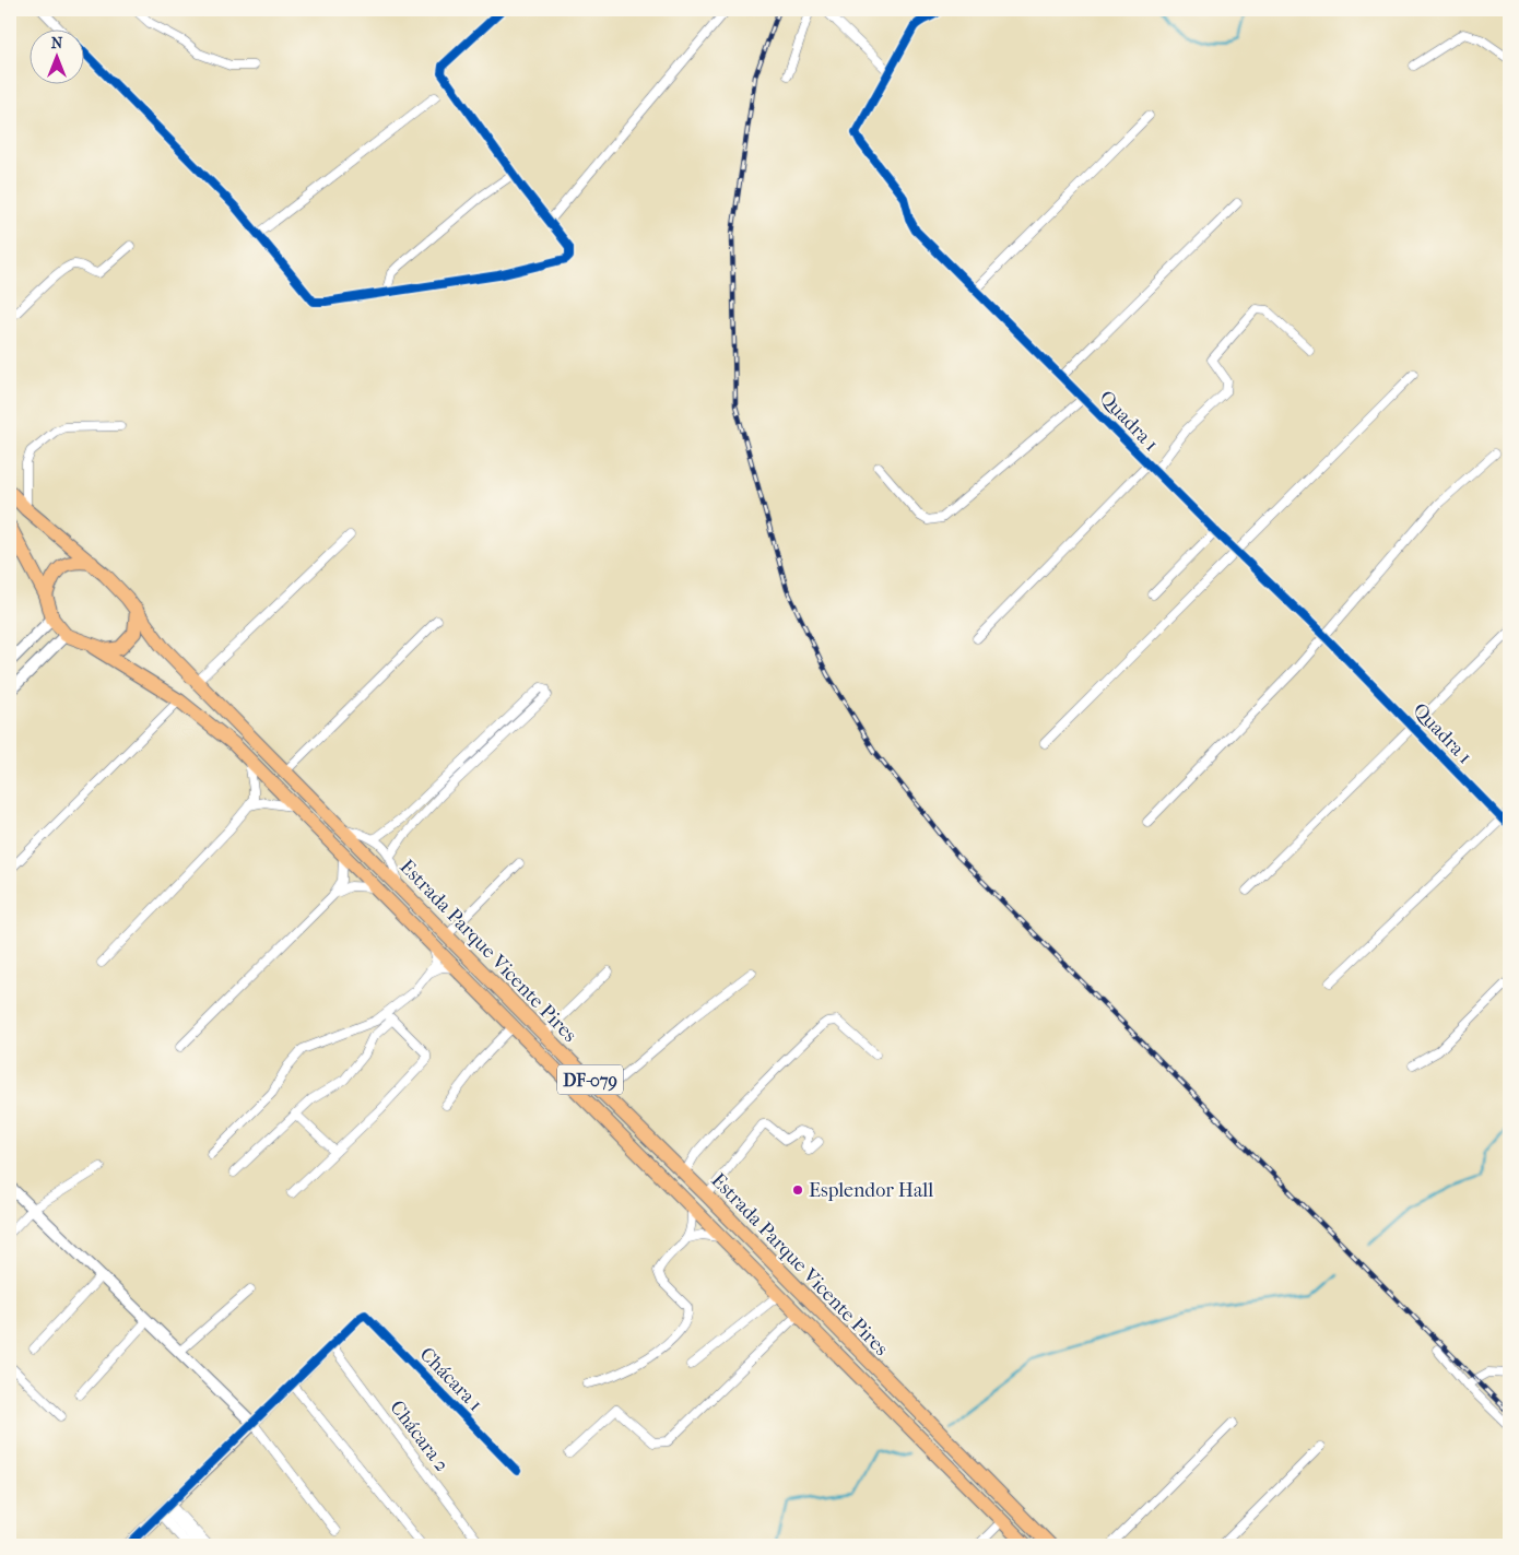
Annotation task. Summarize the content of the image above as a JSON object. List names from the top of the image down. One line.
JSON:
{"streets":{"main road":["Estrada Parque Vicente Pires","DF-079"],"street":["Quadra 1","Chácara 1","Chácara 2"]},"crossings":[["Estrada Parque Vicente Pires","DF-079"],["Chácara 1","Chácara 2"]],"places":["Esplendor Hall"],"north":"top"}
